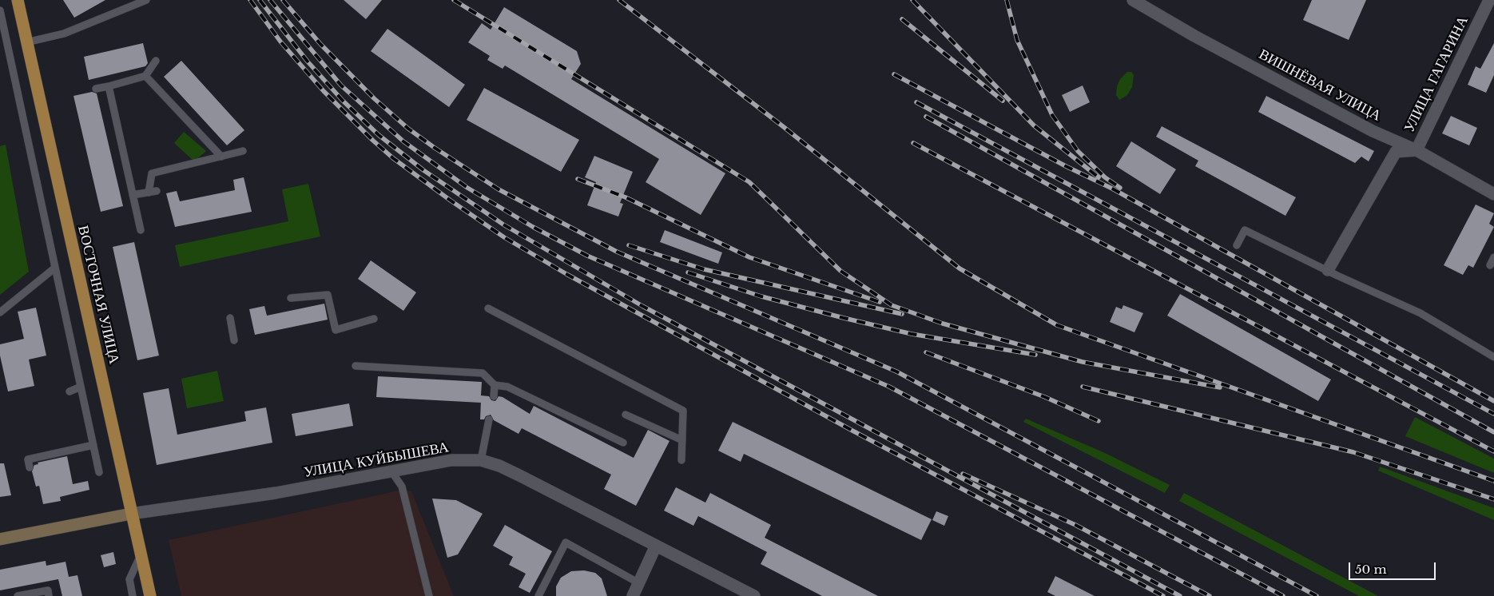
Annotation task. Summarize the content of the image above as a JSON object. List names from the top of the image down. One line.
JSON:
{"streets":{"main road":["ВОСТОЧНАЯ УЛИЦА","УЛИЦА КУЙБЫШЕВА"],"street":["УЛИЦА ГАГАРИНА","ВИШНЁВАЯ УЛИЦА"]},"crossings":[["УЛИЦА ГАГАРИНА","ВИШНЁВАЯ УЛИЦА"],["ВОСТОЧНАЯ УЛИЦА","УЛИЦА КУЙБЫШЕВА"]],"scale_bar":"50 m"}
